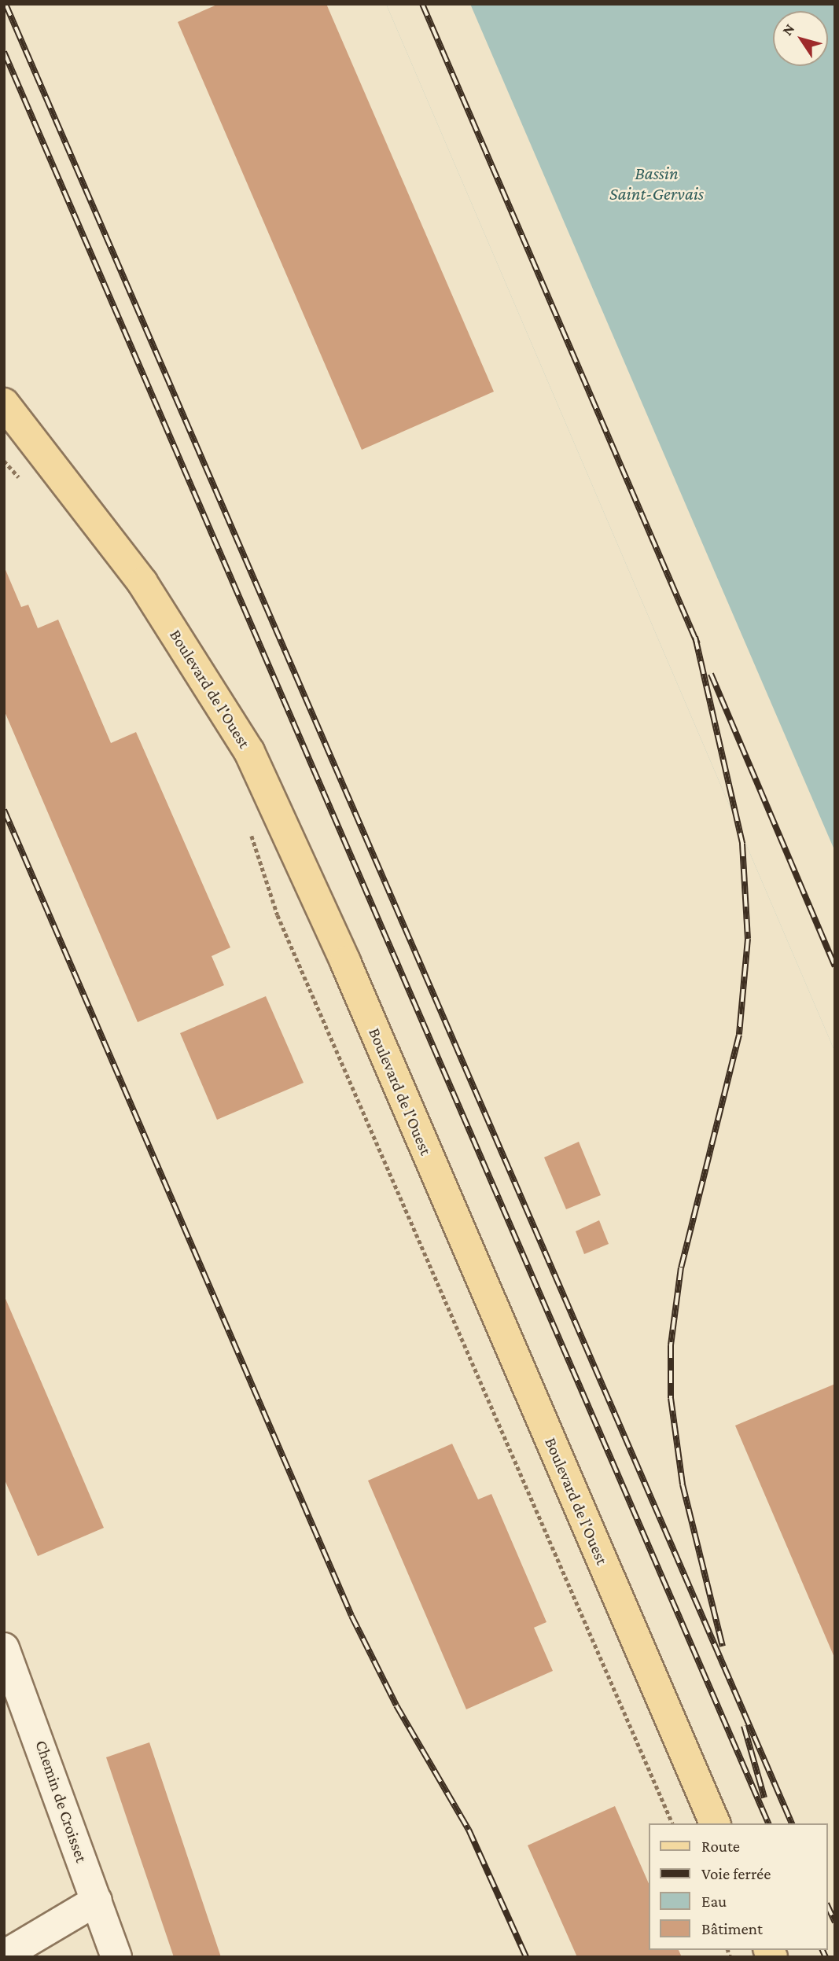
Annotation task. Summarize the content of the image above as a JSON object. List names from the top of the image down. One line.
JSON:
{"streets":{"main road":["Boulevard de l'Ouest"],"street":["Chemin de Croisset"]},"water":["Bassin Saint-Gervais"],"legend":["Route","Voie ferrée","Eau","Bâtiment"],"north":"top left"}
